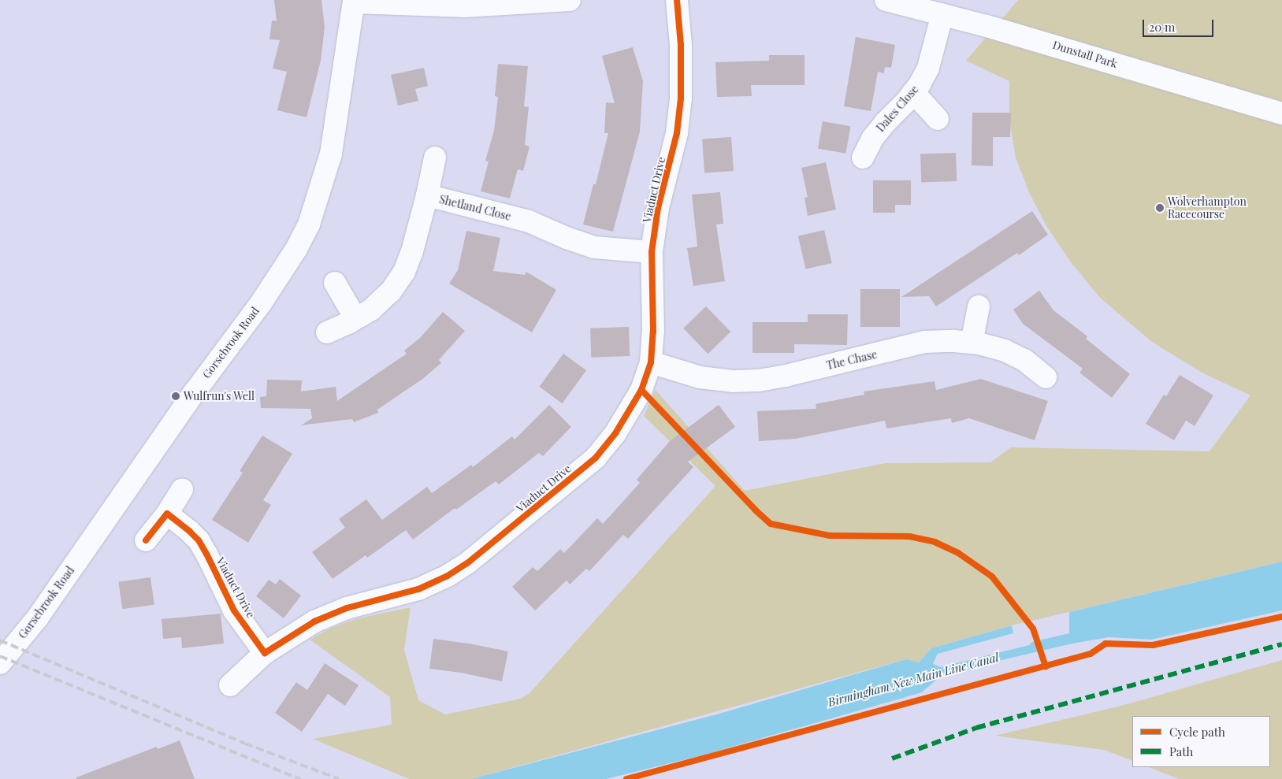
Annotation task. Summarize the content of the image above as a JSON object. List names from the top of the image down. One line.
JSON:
{"streets":{"street":["Dunstall Park","Dales Close","Viaduct Drive","Shetland Close","Gorsebrook Road","The Chase"]},"crossings":[["Dunstall Park","Dales Close"],["Viaduct Drive","Shetland Close"],["Viaduct Drive","The Chase"]],"water":["Birmingham New Main Line Canal"],"places":["Wolverhampton Racecourse","Wulfrun's Well"],"legend":["Cycle path","Path"],"scale_bar":"20 m"}
